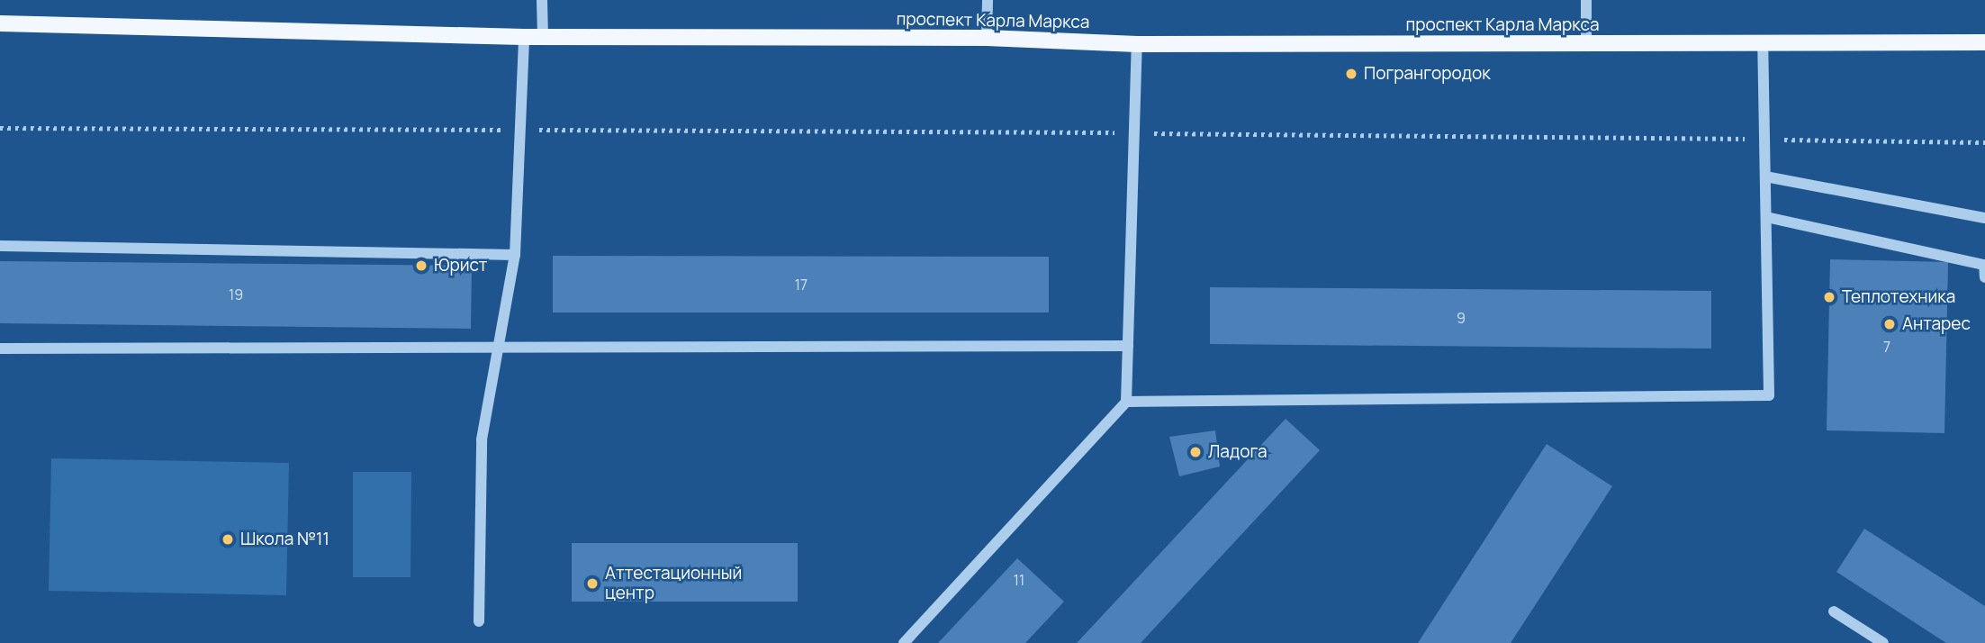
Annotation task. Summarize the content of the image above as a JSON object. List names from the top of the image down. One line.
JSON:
{"streets":{"main road":["проспект Карла Маркса"]},"places":["Погрангородок","Юрист","Теплотехника","Антарес","Ладога","Школа №11","Аттестационный центр"],"house_numbers":["17","19","9","7","11"]}
